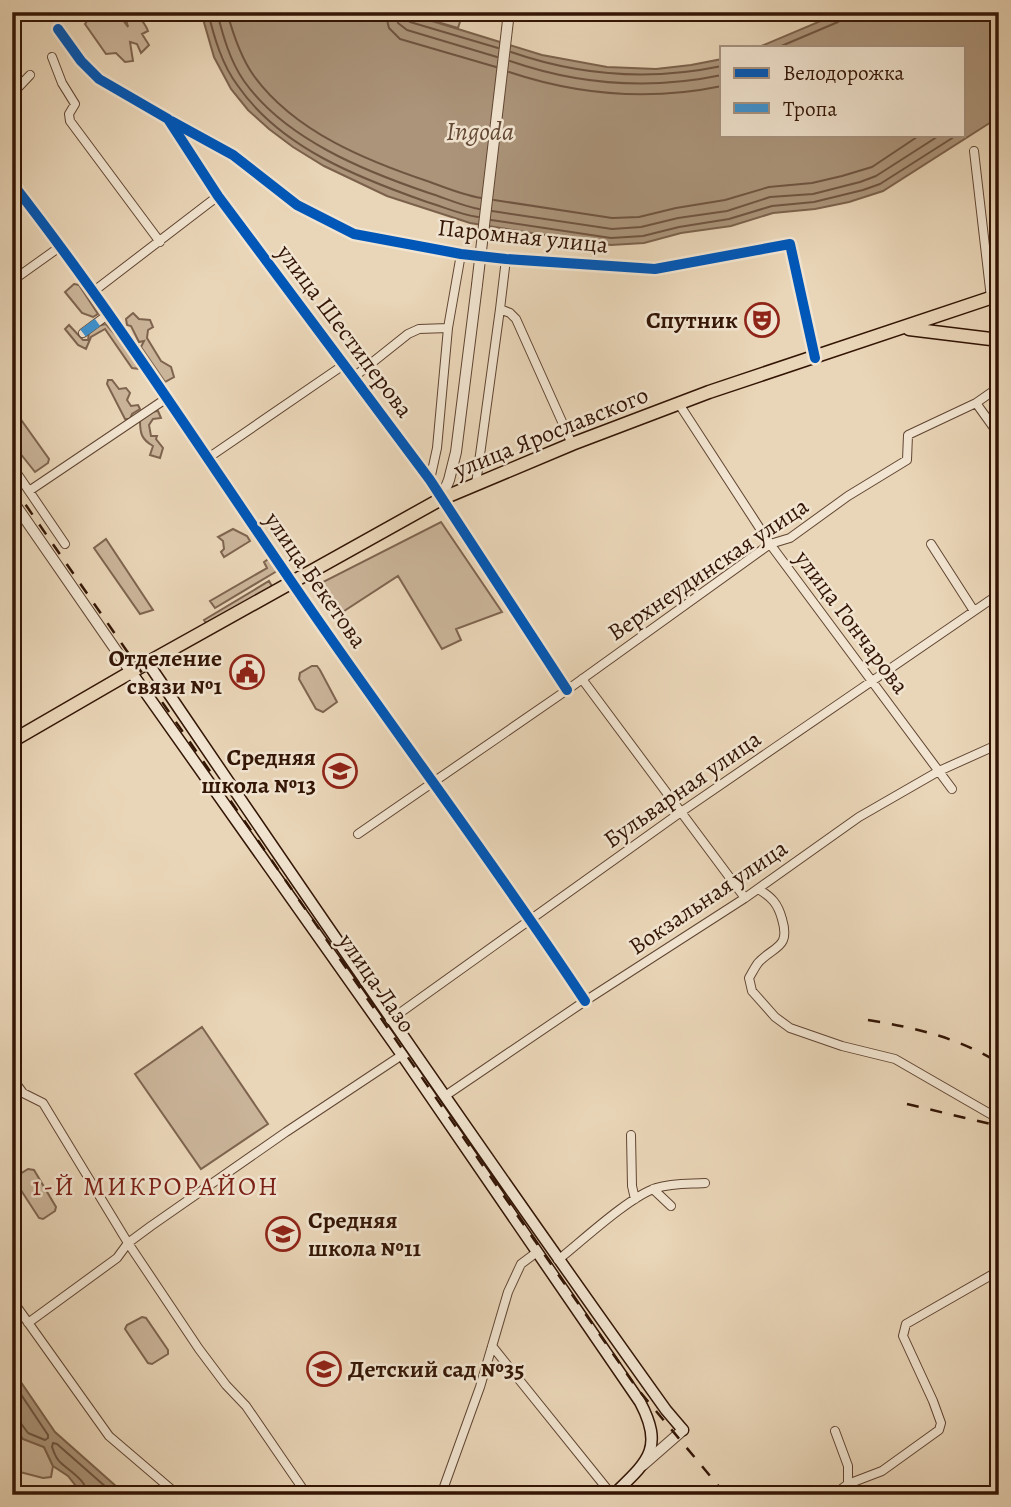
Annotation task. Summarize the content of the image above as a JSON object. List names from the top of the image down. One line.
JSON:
{"streets":{"main road":["улица Ярославского","улица Лазо"],"street":["Паромная улица","улица Шестиперова","Верхнеудинская улица","улица Бекетова","улица Гончарова","Бульварная улица","Вокзальная улица"]},"crossings":[["Паромная улица","улица Шестиперова"],["Паромная улица","улица Ярославского"],["улица Шестиперова","улица Ярославского"],["улица Шестиперова","Верхнеудинская улица"],["улица Ярославского","улица Бекетова"],["улица Ярославского","улица Гончарова"],["улица Ярославского","улица Лазо"],["Верхнеудинская улица","улица Бекетова"],["Верхнеудинская улица","улица Гончарова"],["улица Бекетова","Бульварная улица"],["улица Бекетова","Вокзальная улица"],["улица Гончарова","Бульварная улица"],["улица Гончарова","Вокзальная улица"],["Бульварная улица","улица Лазо"],["Вокзальная улица","улица Лазо"]],"districts":["1-Й МИКРОРАЙОН"],"water":["Ingoda"],"places":{"theatre":["Спутник"],"public building":["Отделение связи №1"],"school or university":["Средняя школа №13","Средняя школа №11","Детский сад №35"]},"legend":["Велодорожка","Тропа"]}
